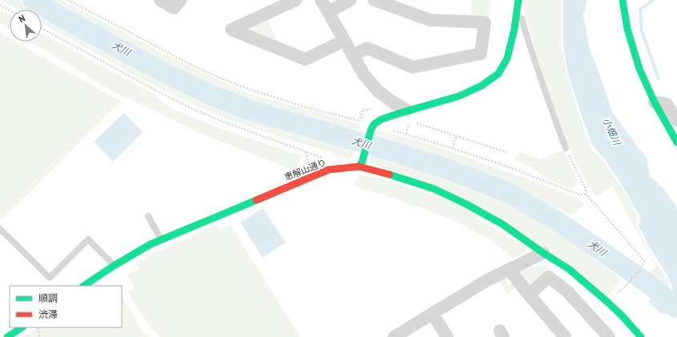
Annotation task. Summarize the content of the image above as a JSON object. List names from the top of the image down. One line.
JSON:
{"streets":{"street":["恵解山通り"]},"water":["犬川","小畑川"],"legend":["順調","渋滞"],"north":"top left"}
